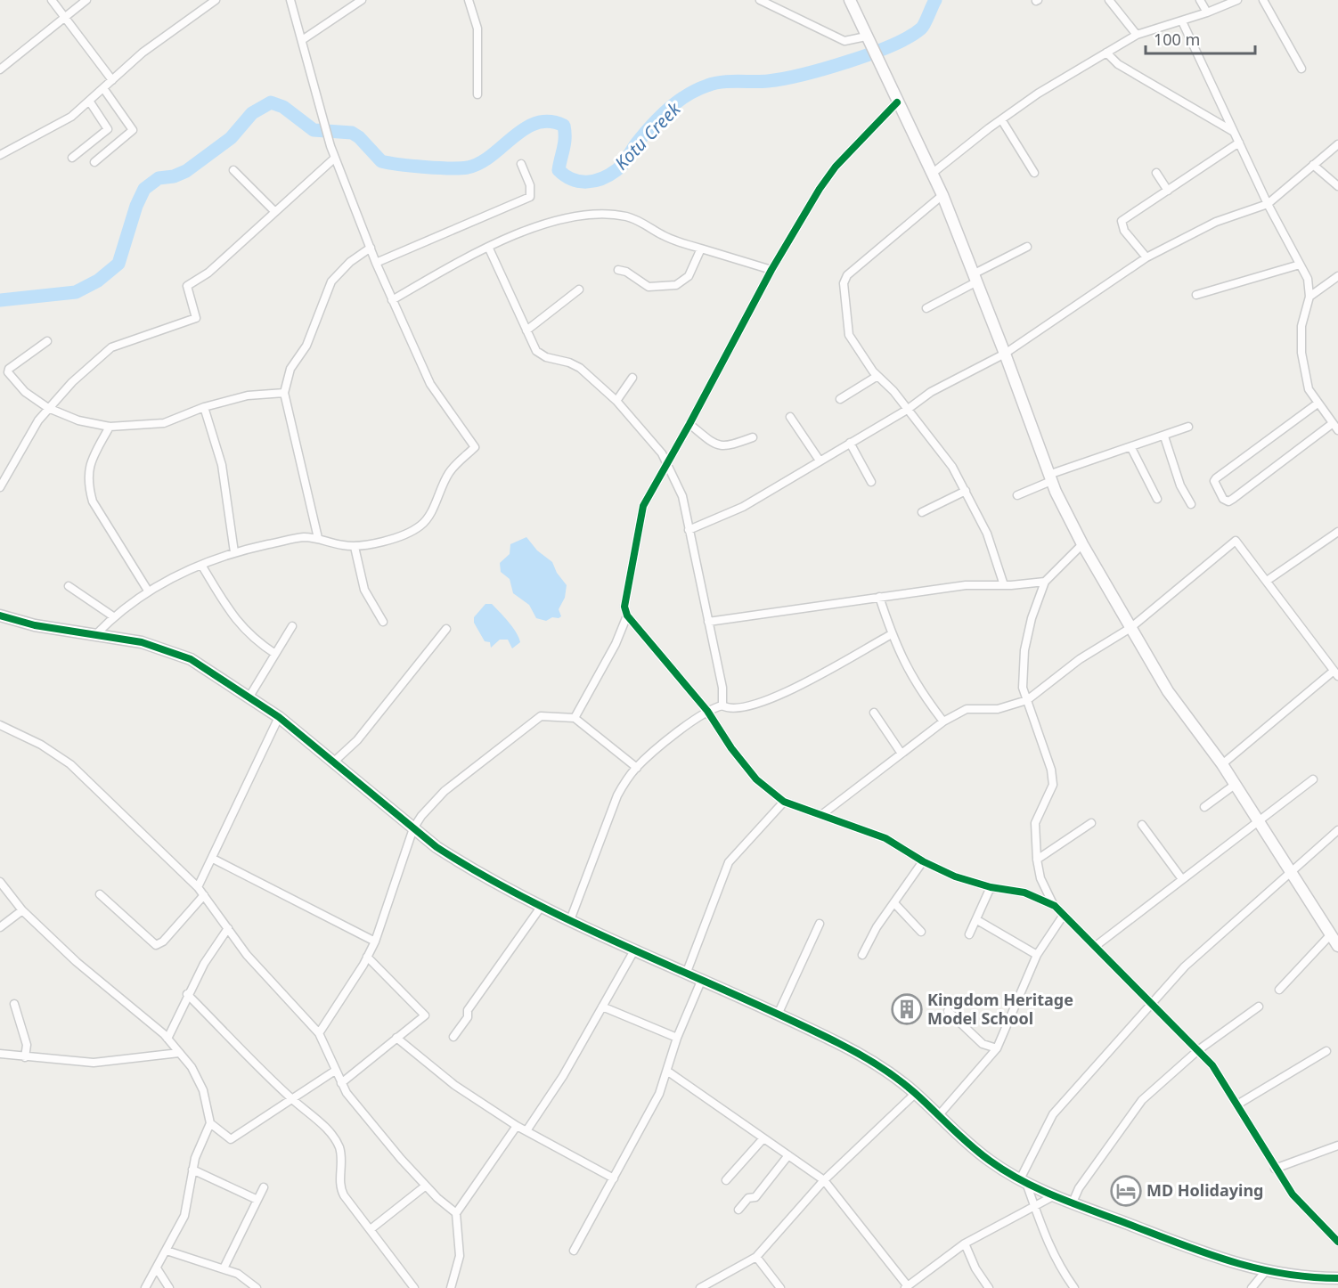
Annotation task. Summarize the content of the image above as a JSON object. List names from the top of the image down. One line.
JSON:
{"water":["Kotu Creek"],"places":{"building":["Kingdom Heritage Model School"],"hotel":["MD Holidaying"]},"scale_bar":"100 m"}
